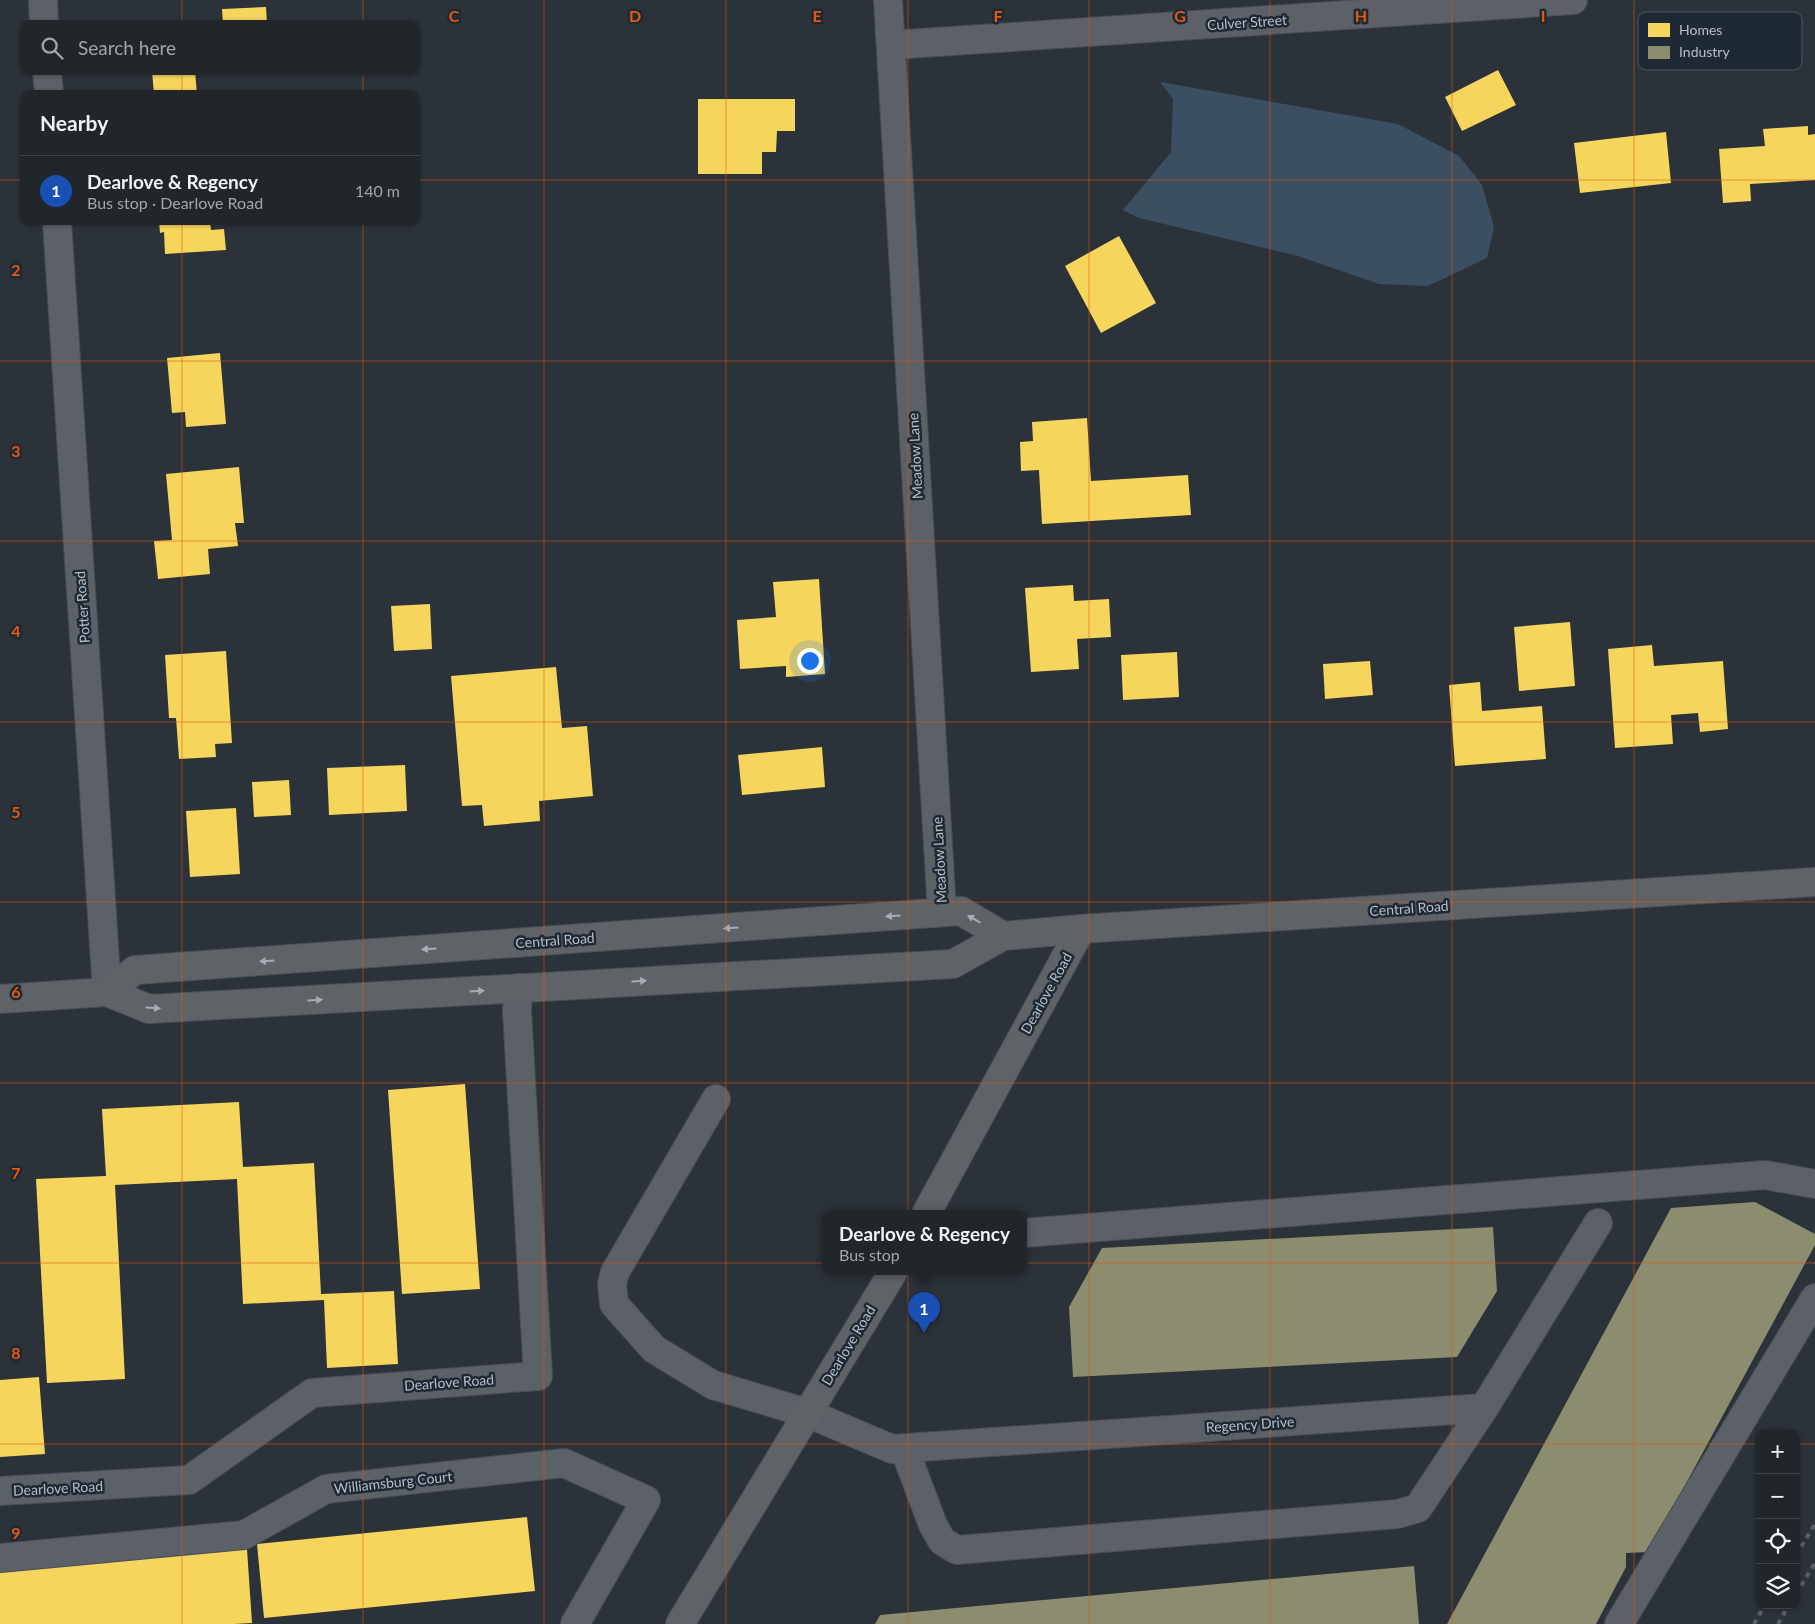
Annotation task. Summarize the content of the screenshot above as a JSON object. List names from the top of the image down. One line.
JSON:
{"streets":{"main road":["Central Road","Dearlove Road"],"street":["Culver Street","Meadow Lane","Potter Road","Regency Drive","Williamsburg Court"]},"crossings":[["Culver Street","Meadow Lane"],["Meadow Lane","Central Road"],["Potter Road","Central Road"],["Central Road","Dearlove Road"],["Dearlove Road","Regency Drive"]],"legend":["Homes","Industry"],"page":{"search":"Search here","heading":"Nearby","list":[{"mark":"1","name":"Dearlove & Regency","note":"Bus stop · Dearlove Road","value":"140 m"}],"popup":["Dearlove & Regency","Bus stop"],"pins":"1","map_buttons":["+","−"]},"grid":{"columns":["C","D","E","F","G","H","I"],"rows":["2","3","4","5","6","7","8","9"]}}
